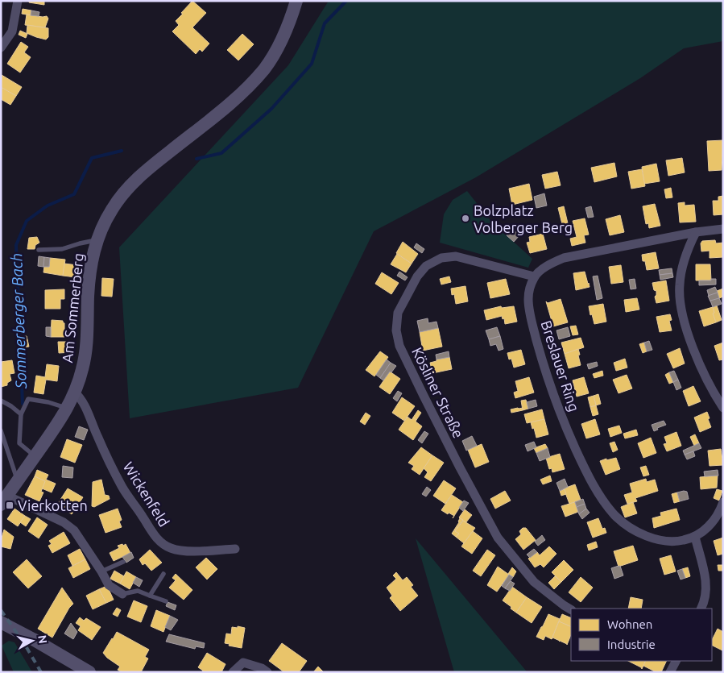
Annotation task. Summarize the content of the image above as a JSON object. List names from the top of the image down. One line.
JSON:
{"streets":{"street":["Am Sommerberg","Breslauer Ring","Kösliner Straße","Wickenfeld"]},"crossings":[["Am Sommerberg","Wickenfeld"],["Breslauer Ring","Kösliner Straße"]],"water":["Sommerberger Bach"],"places":{"other":["Bolzplatz Volberger Berg"],"transit":["Vierkotten"]},"legend":["Wohnen","Industrie"],"north":"right"}
